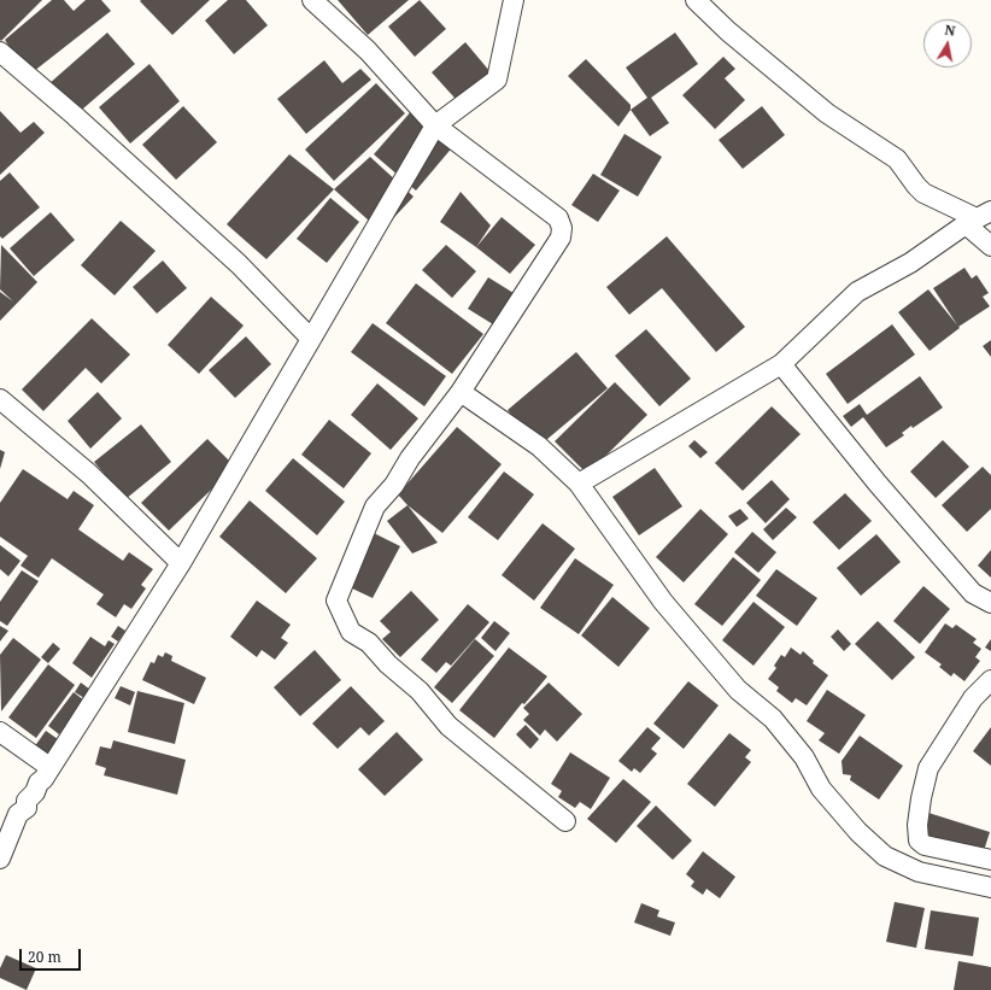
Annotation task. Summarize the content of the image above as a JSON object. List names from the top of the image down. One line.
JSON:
{"scale_bar":"20 m","north":"top"}
